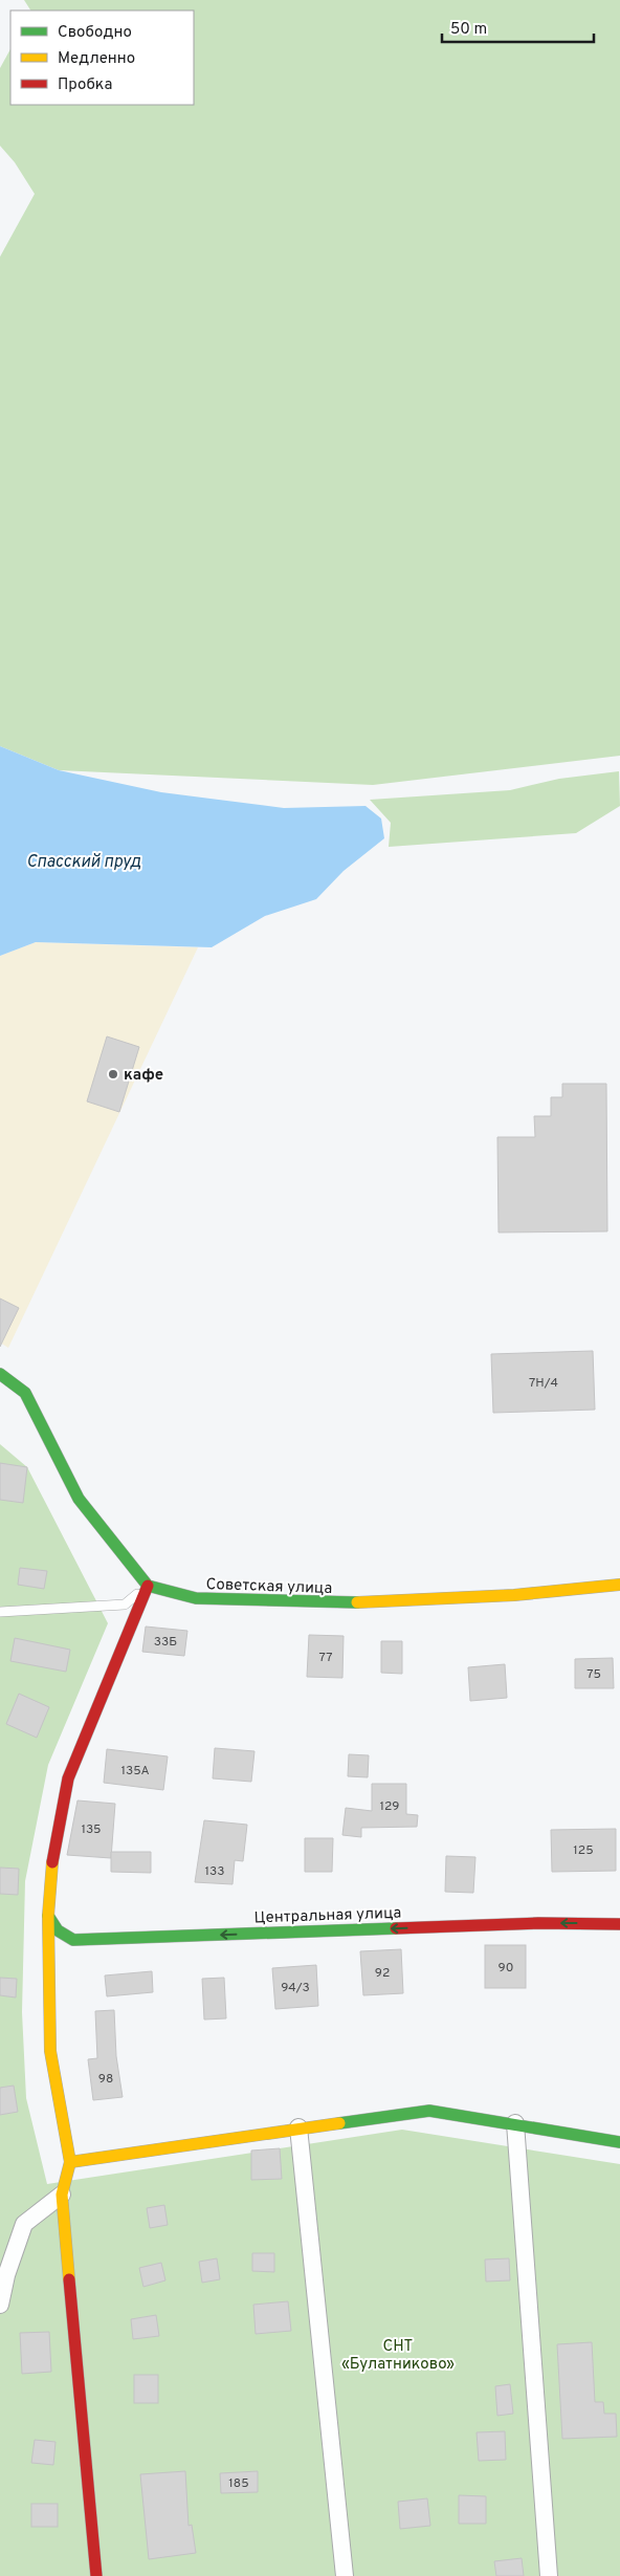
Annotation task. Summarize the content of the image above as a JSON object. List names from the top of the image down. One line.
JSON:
{"streets":{"street":["Советская улица","Центральная улица"]},"one_way":["Центральная улица"],"water":["Спасский пруд"],"parks":["СНТ «Булатниково»"],"places":["кафе"],"house_numbers":["7Н/4","33Б","77","75","135А","129","135","125","133","90","92","94/3","98","185"],"legend":["Свободно","Медленно","Пробка"],"scale_bar":"50 m"}
